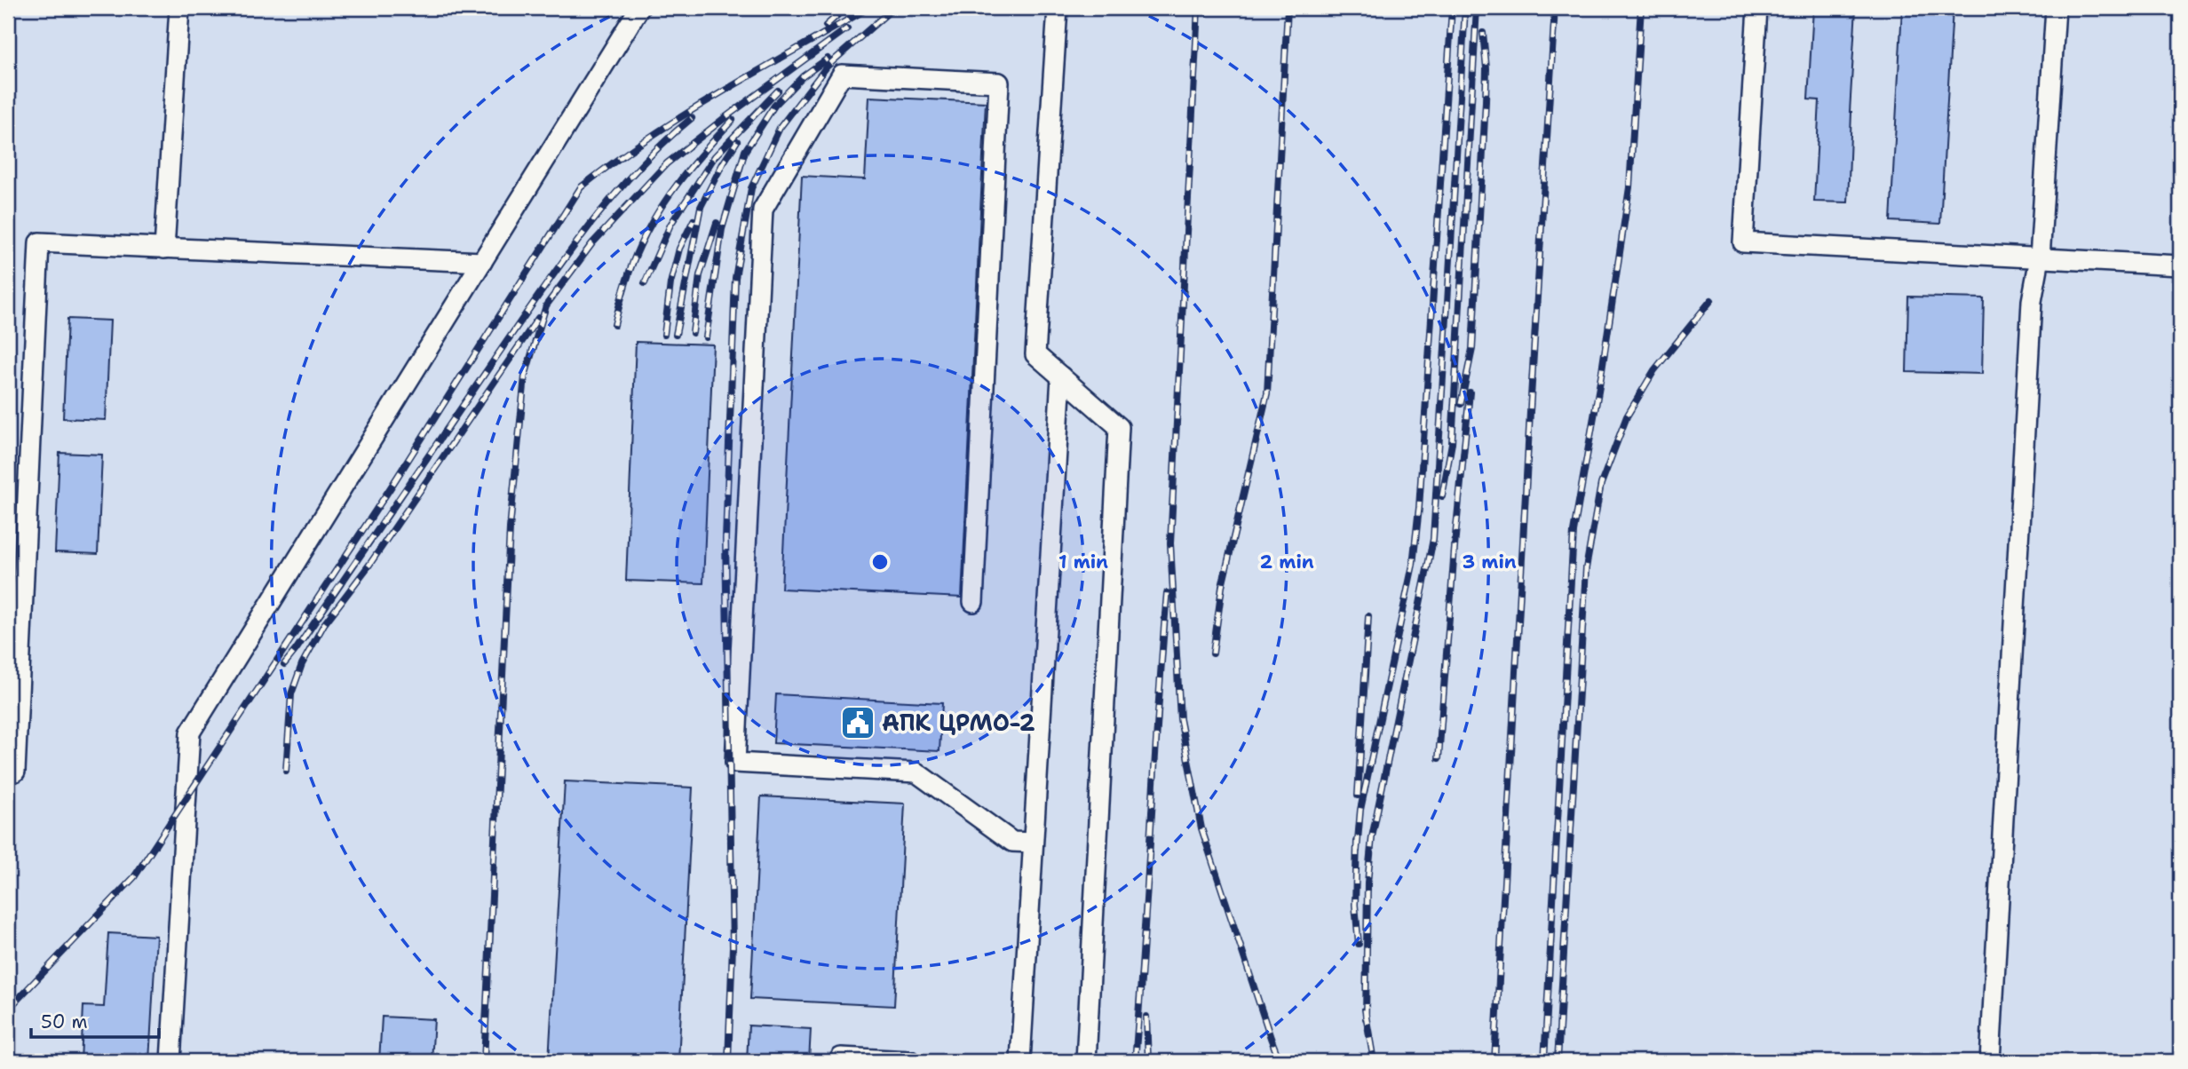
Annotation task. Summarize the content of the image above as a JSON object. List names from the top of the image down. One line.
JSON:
{"places":{"public building":["АПК ЦРМО-2"]},"scale_bar":"50 m","rings":["1 min","2 min","3 min"]}
